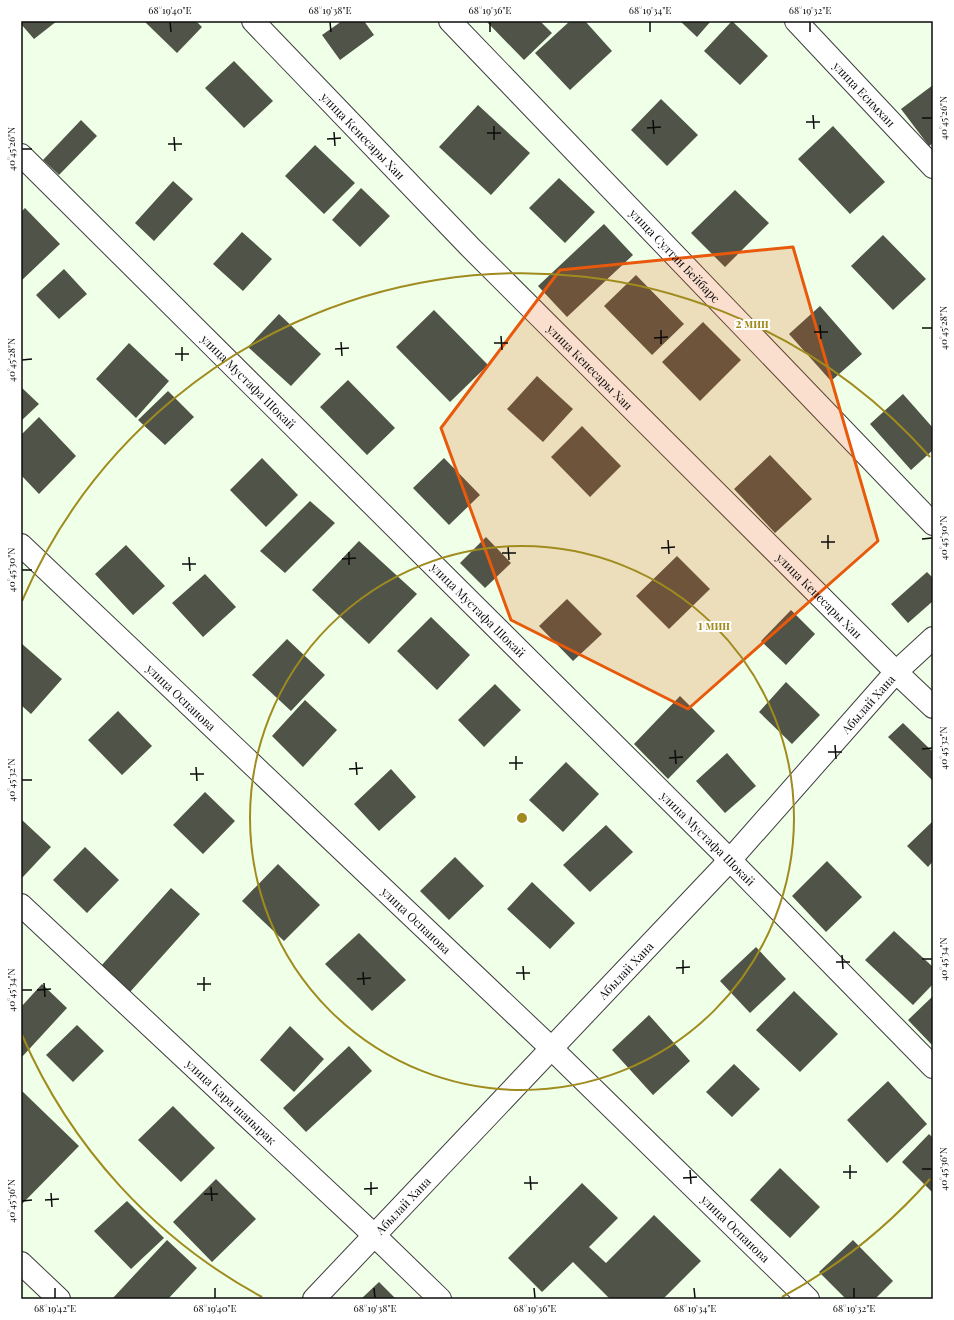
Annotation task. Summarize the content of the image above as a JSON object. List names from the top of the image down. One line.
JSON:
{"streets":{"street":["улица Есимхан","улица Кенесары Хан","улица Султан Бейбарс","улица Мустафа Шокай","улица Оспанова","Абылай Хана","улица Кара шанырак"]},"crossings":[["улица Кенесары Хан","Абылай Хана"],["улица Мустафа Шокай","Абылай Хана"],["улица Оспанова","Абылай Хана"],["Абылай Хана","улица Кара шанырак"]],"coordinates":["68°19'40\"E","68°19'38\"E","68°19'36\"E","68°19'34\"E","68°19'32\"E","40°45'26\"N","40°45'28\"N","40°45'30\"N","40°45'32\"N","40°45'34\"N","40°45'36\"N","68°19'42\"E"],"rings":["2 мин","1 мин"]}
